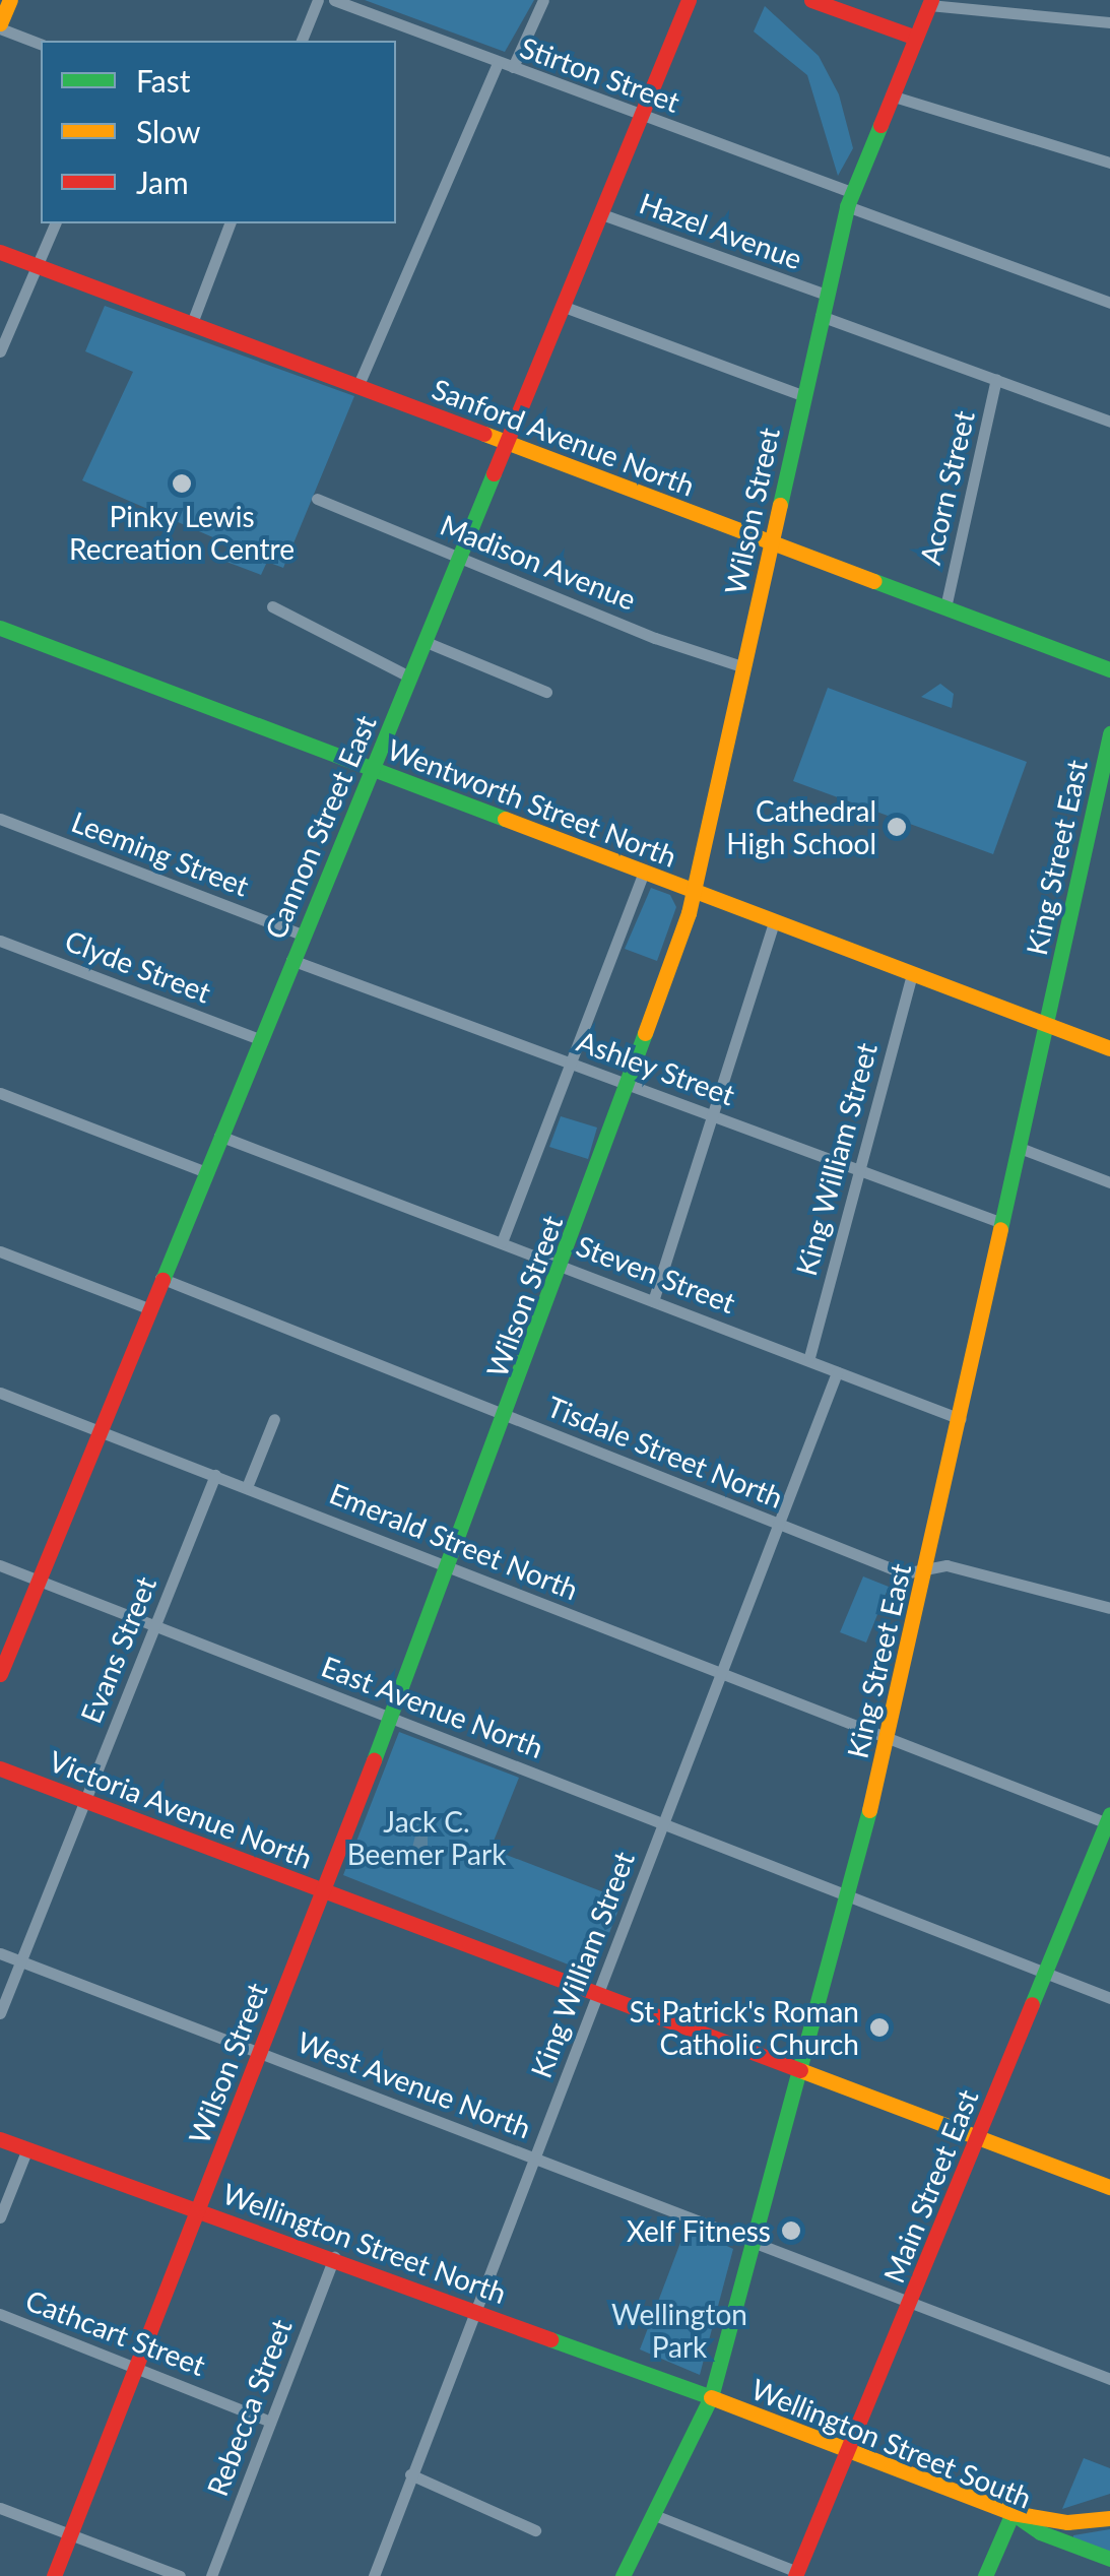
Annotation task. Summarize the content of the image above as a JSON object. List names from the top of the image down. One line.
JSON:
{"streets":{"main road":["Sanford Avenue North","Wilson Street","Wentworth Street North","Cannon Street East","King Street East","Victoria Avenue North","Main Street East","Wellington Street North","Wellington Street South"],"street":["Stirton Street","Hazel Avenue","Acorn Street","Madison Avenue","Leeming Street","Clyde Street","Ashley Street","King William Street","Steven Street","Tisdale Street North","Emerald Street North","Evans Street","East Avenue North","West Avenue North","Cathcart Street","Rebecca Street"]},"crossings":[["Stirton Street","Wilson Street"],["Stirton Street","Cannon Street East"],["Hazel Avenue","Wilson Street"],["Hazel Avenue","Cannon Street East"],["Sanford Avenue North","Acorn Street"],["Sanford Avenue North","Wilson Street"],["Sanford Avenue North","Cannon Street East"],["Wilson Street","Madison Avenue"],["Wilson Street","Wentworth Street North"],["Wilson Street","Ashley Street"],["Wilson Street","Steven Street"],["Wilson Street","Tisdale Street North"],["Wilson Street","Emerald Street North"],["Wilson Street","East Avenue North"],["Wilson Street","Victoria Avenue North"],["Wilson Street","West Avenue North"],["Wilson Street","Wellington Street North"],["Wilson Street","Cathcart Street"],["Madison Avenue","Cannon Street East"],["Wentworth Street North","Cannon Street East"],["Wentworth Street North","King Street East"],["Wentworth Street North","King William Street"],["Cannon Street East","Leeming Street"],["Cannon Street East","Clyde Street"],["Cannon Street East","Ashley Street"],["Cannon Street East","Steven Street"],["Cannon Street East","Tisdale Street North"],["Cannon Street East","Emerald Street North"],["Cannon Street East","East Avenue North"],["King Street East","Ashley Street"],["King Street East","Steven Street"],["King Street East","Tisdale Street North"],["King Street East","Emerald Street North"],["King Street East","East Avenue North"],["King Street East","Victoria Avenue North"],["King Street East","West Avenue North"],["King Street East","Wellington Street North"],["King Street East","Wellington Street South"],["Ashley Street","King William Street"],["King William Street","Steven Street"],["King William Street","Tisdale Street North"],["King William Street","Emerald Street North"],["King William Street","East Avenue North"],["King William Street","Victoria Avenue North"],["King William Street","West Avenue North"],["King William Street","Wellington Street North"],["Emerald Street North","Evans Street"],["Emerald Street North","Main Street East"],["Evans Street","East Avenue North"],["Evans Street","Victoria Avenue North"],["Evans Street","West Avenue North"],["East Avenue North","Main Street East"],["Victoria Avenue North","Main Street East"],["West Avenue North","Main Street East"],["Main Street East","Wellington Street South"],["Wellington Street North","Rebecca Street"],["Wellington Street North","Wellington Street South"],["Cathcart Street","Rebecca Street"]],"parks":["Jack C. Beemer Park","Wellington Park"],"places":["Pinky Lewis Recreation Centre","Cathedral High School","St Patrick's Roman Catholic Church","Xelf Fitness"],"legend":["Fast","Slow","Jam"]}
